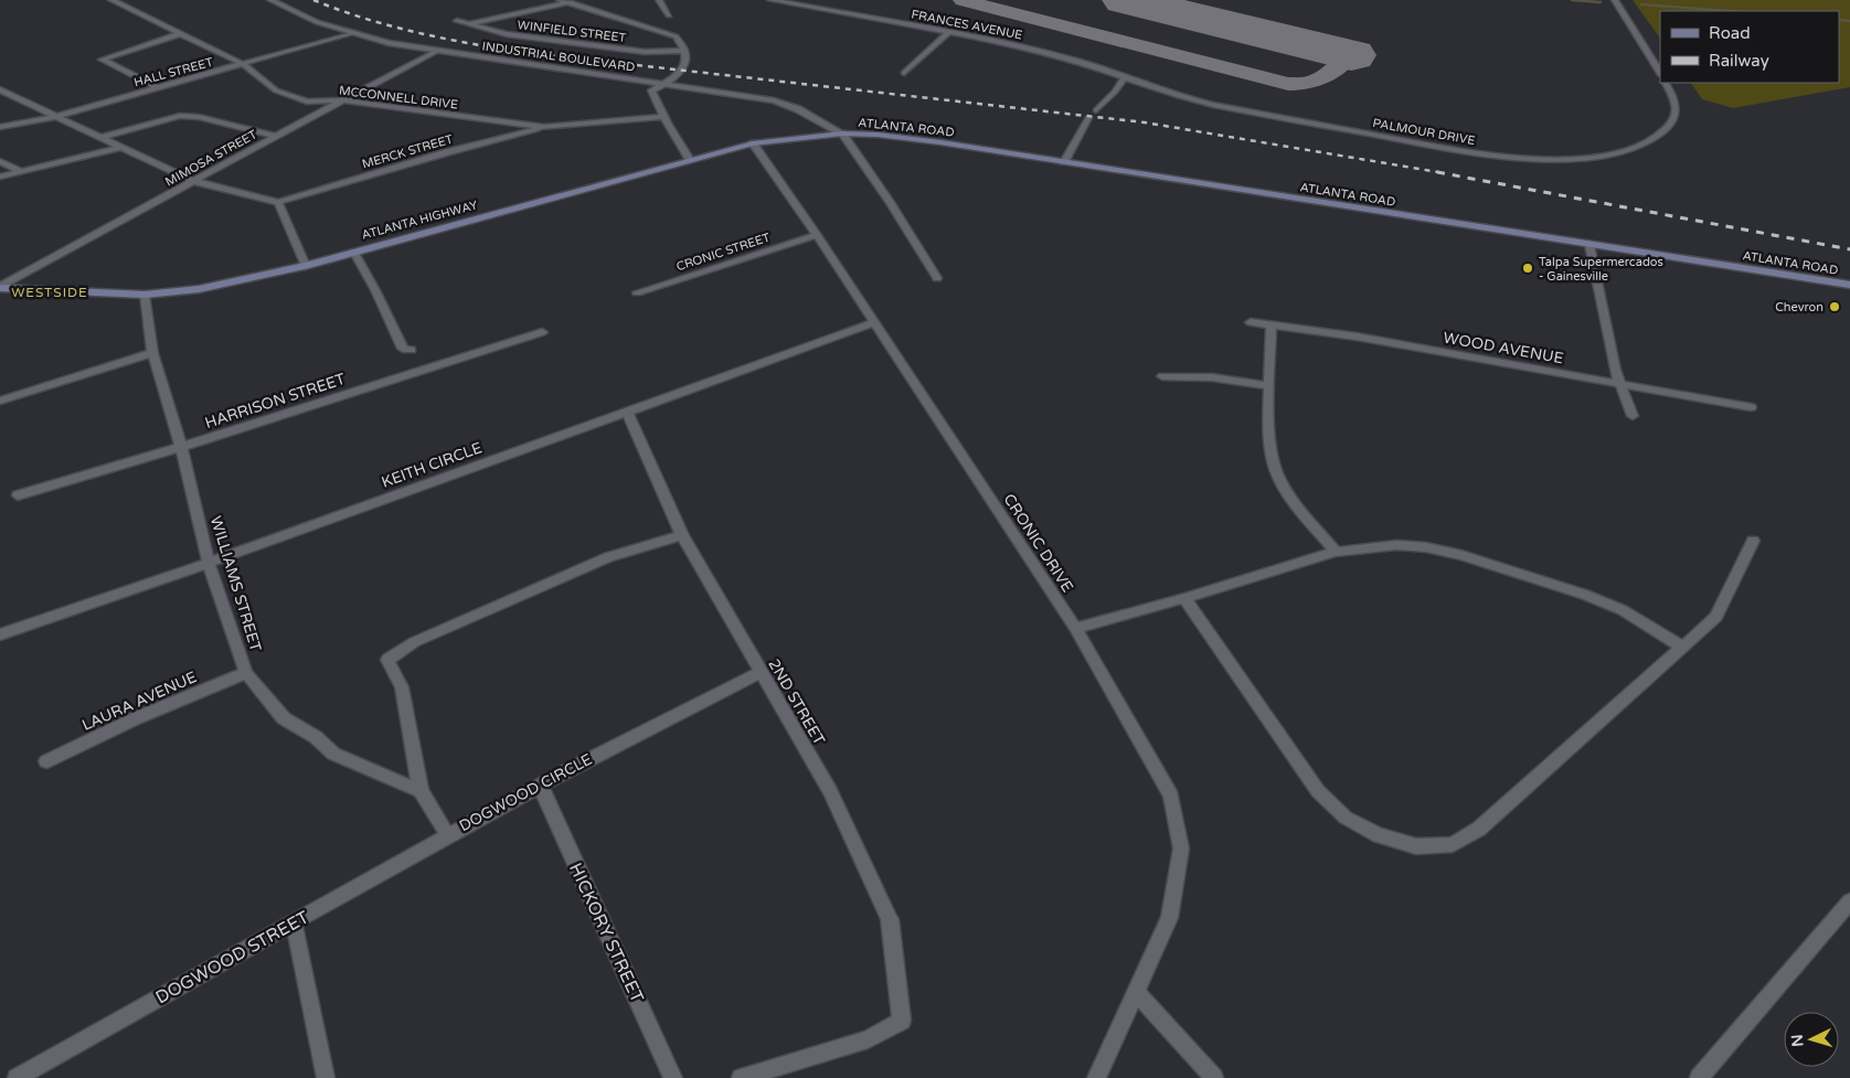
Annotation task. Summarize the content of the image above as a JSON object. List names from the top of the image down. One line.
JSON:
{"streets":{"main road":["ATLANTA ROAD","ATLANTA HIGHWAY"],"street":["FRANCES AVENUE","WINFIELD STREET","INDUSTRIAL BOULEVARD","HALL STREET","MCCONNELL DRIVE","PALMOUR DRIVE","MERCK STREET","MIMOSA STREET","CRONIC STREET","WOOD AVENUE","HARRISON STREET","KEITH CIRCLE","CRONIC DRIVE","WILLIAMS STREET","LAURA AVENUE","2ND STREET","DOGWOOD CIRCLE","HICKORY STREET","DOGWOOD STREET"]},"crossings":[["FRANCES AVENUE","PALMOUR DRIVE"],["INDUSTRIAL BOULEVARD","HALL STREET"],["INDUSTRIAL BOULEVARD","ATLANTA ROAD"],["INDUSTRIAL BOULEVARD","MIMOSA STREET"],["INDUSTRIAL BOULEVARD","ATLANTA HIGHWAY"],["HALL STREET","MCCONNELL DRIVE"],["MCCONNELL DRIVE","MERCK STREET"],["MCCONNELL DRIVE","MIMOSA STREET"],["ATLANTA ROAD","ATLANTA HIGHWAY"],["MIMOSA STREET","ATLANTA HIGHWAY"],["ATLANTA HIGHWAY","CRONIC DRIVE"],["ATLANTA HIGHWAY","WILLIAMS STREET"],["CRONIC STREET","CRONIC DRIVE"],["HARRISON STREET","WILLIAMS STREET"],["KEITH CIRCLE","CRONIC DRIVE"],["KEITH CIRCLE","WILLIAMS STREET"],["KEITH CIRCLE","2ND STREET"],["WILLIAMS STREET","LAURA AVENUE"],["WILLIAMS STREET","DOGWOOD CIRCLE"],["2ND STREET","DOGWOOD CIRCLE"],["DOGWOOD CIRCLE","HICKORY STREET"],["DOGWOOD CIRCLE","DOGWOOD STREET"]],"districts":["WESTSIDE"],"places":["Talpa Supermercados - Gainesville","Chevron"],"legend":["Road","Railway"],"north":"left"}
